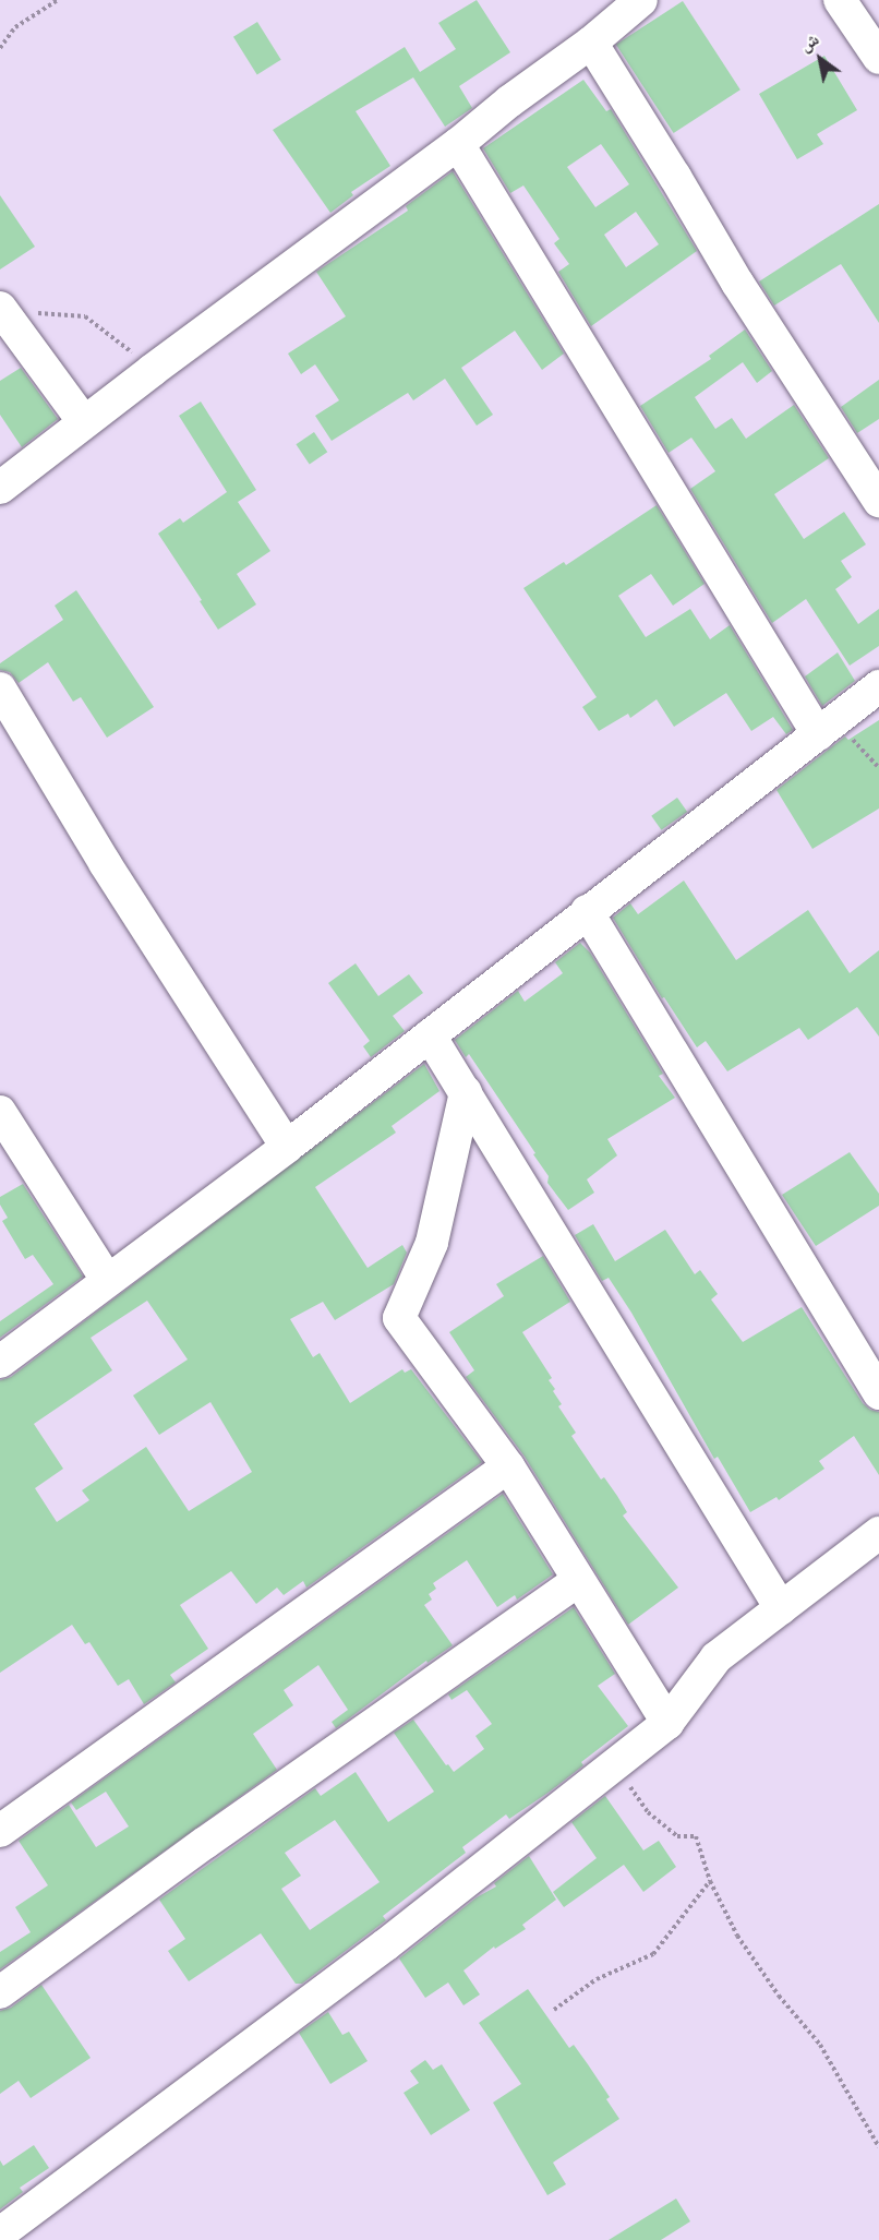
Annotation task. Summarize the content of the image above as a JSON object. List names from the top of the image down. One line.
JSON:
{"north":"top left"}
